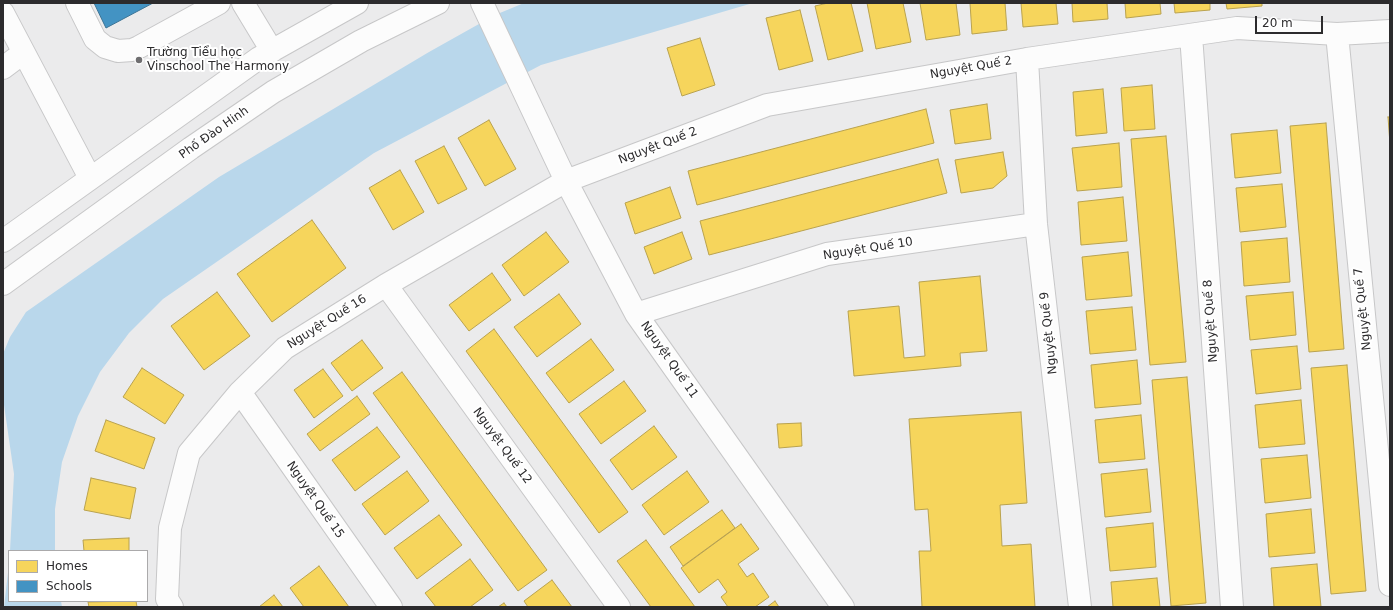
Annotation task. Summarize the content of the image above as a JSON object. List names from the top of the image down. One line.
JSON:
{"streets":{"street":["Nguyệt Quế 2","Phố Đào Hinh","Nguyệt Quế 10","Nguyệt Quế 7","Nguyệt Quế 8","Nguyệt Quế 16","Nguyệt Quế 9","Nguyệt Quế 11","Nguyệt Quế 12","Nguyệt Quế 15"]},"crossings":[["Nguyệt Quế 2","Nguyệt Quế 7"],["Nguyệt Quế 2","Nguyệt Quế 8"],["Nguyệt Quế 2","Nguyệt Quế 16"],["Nguyệt Quế 2","Nguyệt Quế 9"],["Nguyệt Quế 2","Nguyệt Quế 11"],["Nguyệt Quế 10","Nguyệt Quế 9"],["Nguyệt Quế 10","Nguyệt Quế 11"],["Nguyệt Quế 16","Nguyệt Quế 11"],["Nguyệt Quế 16","Nguyệt Quế 12"],["Nguyệt Quế 16","Nguyệt Quế 15"]],"places":["Trường Tiểu học Vinschool The Harmony"],"legend":["Homes","Schools"],"scale_bar":"20 m"}
